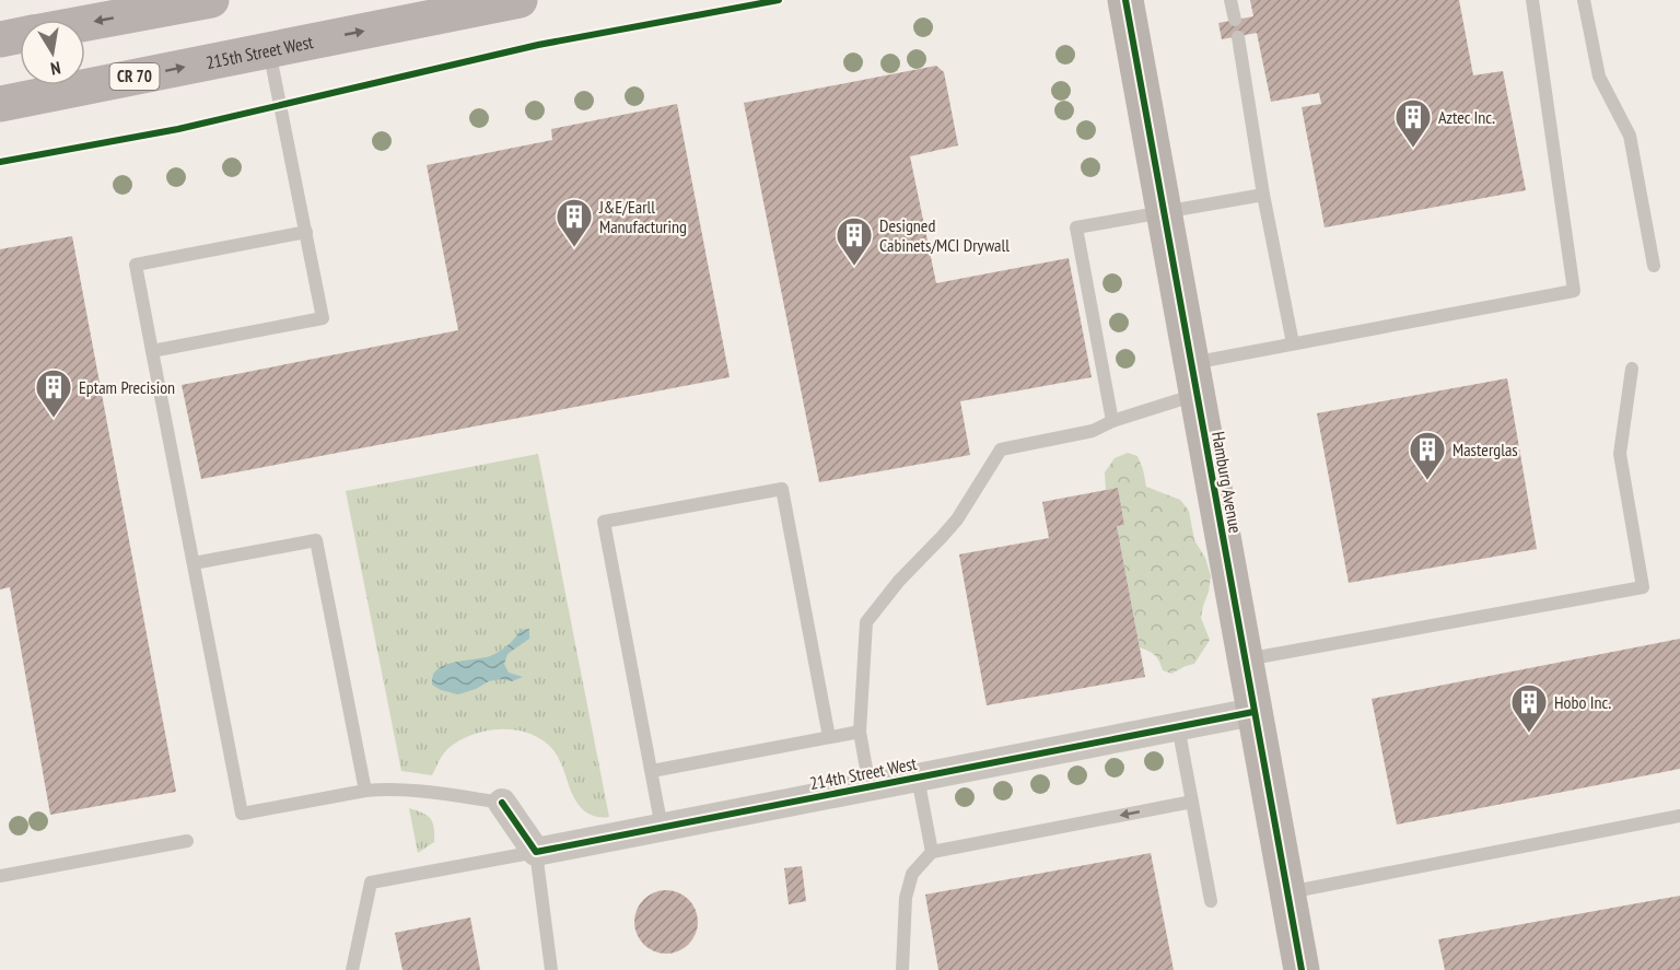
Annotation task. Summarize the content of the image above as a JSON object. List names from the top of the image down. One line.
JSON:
{"streets":{"main road":["215th Street West","CR 70"],"street":["Hamburg Avenue","214th Street West"]},"crossings":[["Hamburg Avenue","214th Street West"]],"one_way":["215th Street West"],"places":{"building":["Aztec Inc.","J&E/Earll Manufacturing","Designed Cabinets/MCI Drywall","Eptam Precision","Masterglas","Hobo Inc."]},"north":"bottom"}
